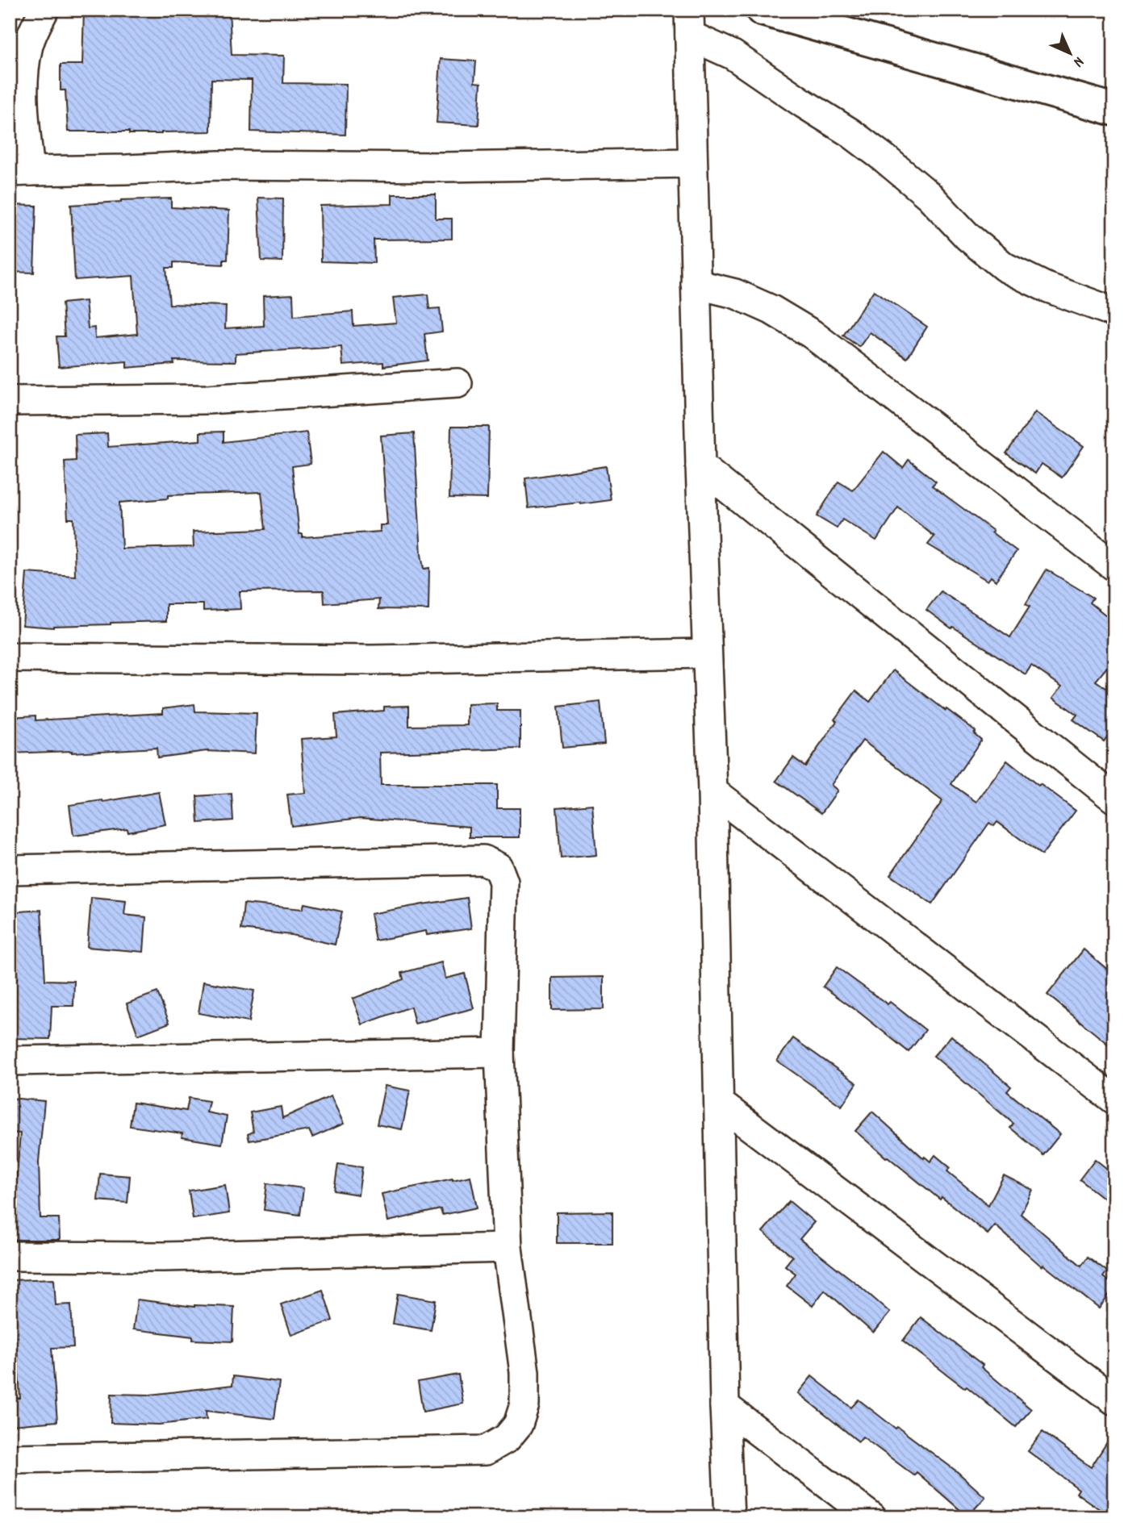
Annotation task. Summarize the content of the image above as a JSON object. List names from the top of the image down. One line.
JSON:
{"north":"bottom right"}
